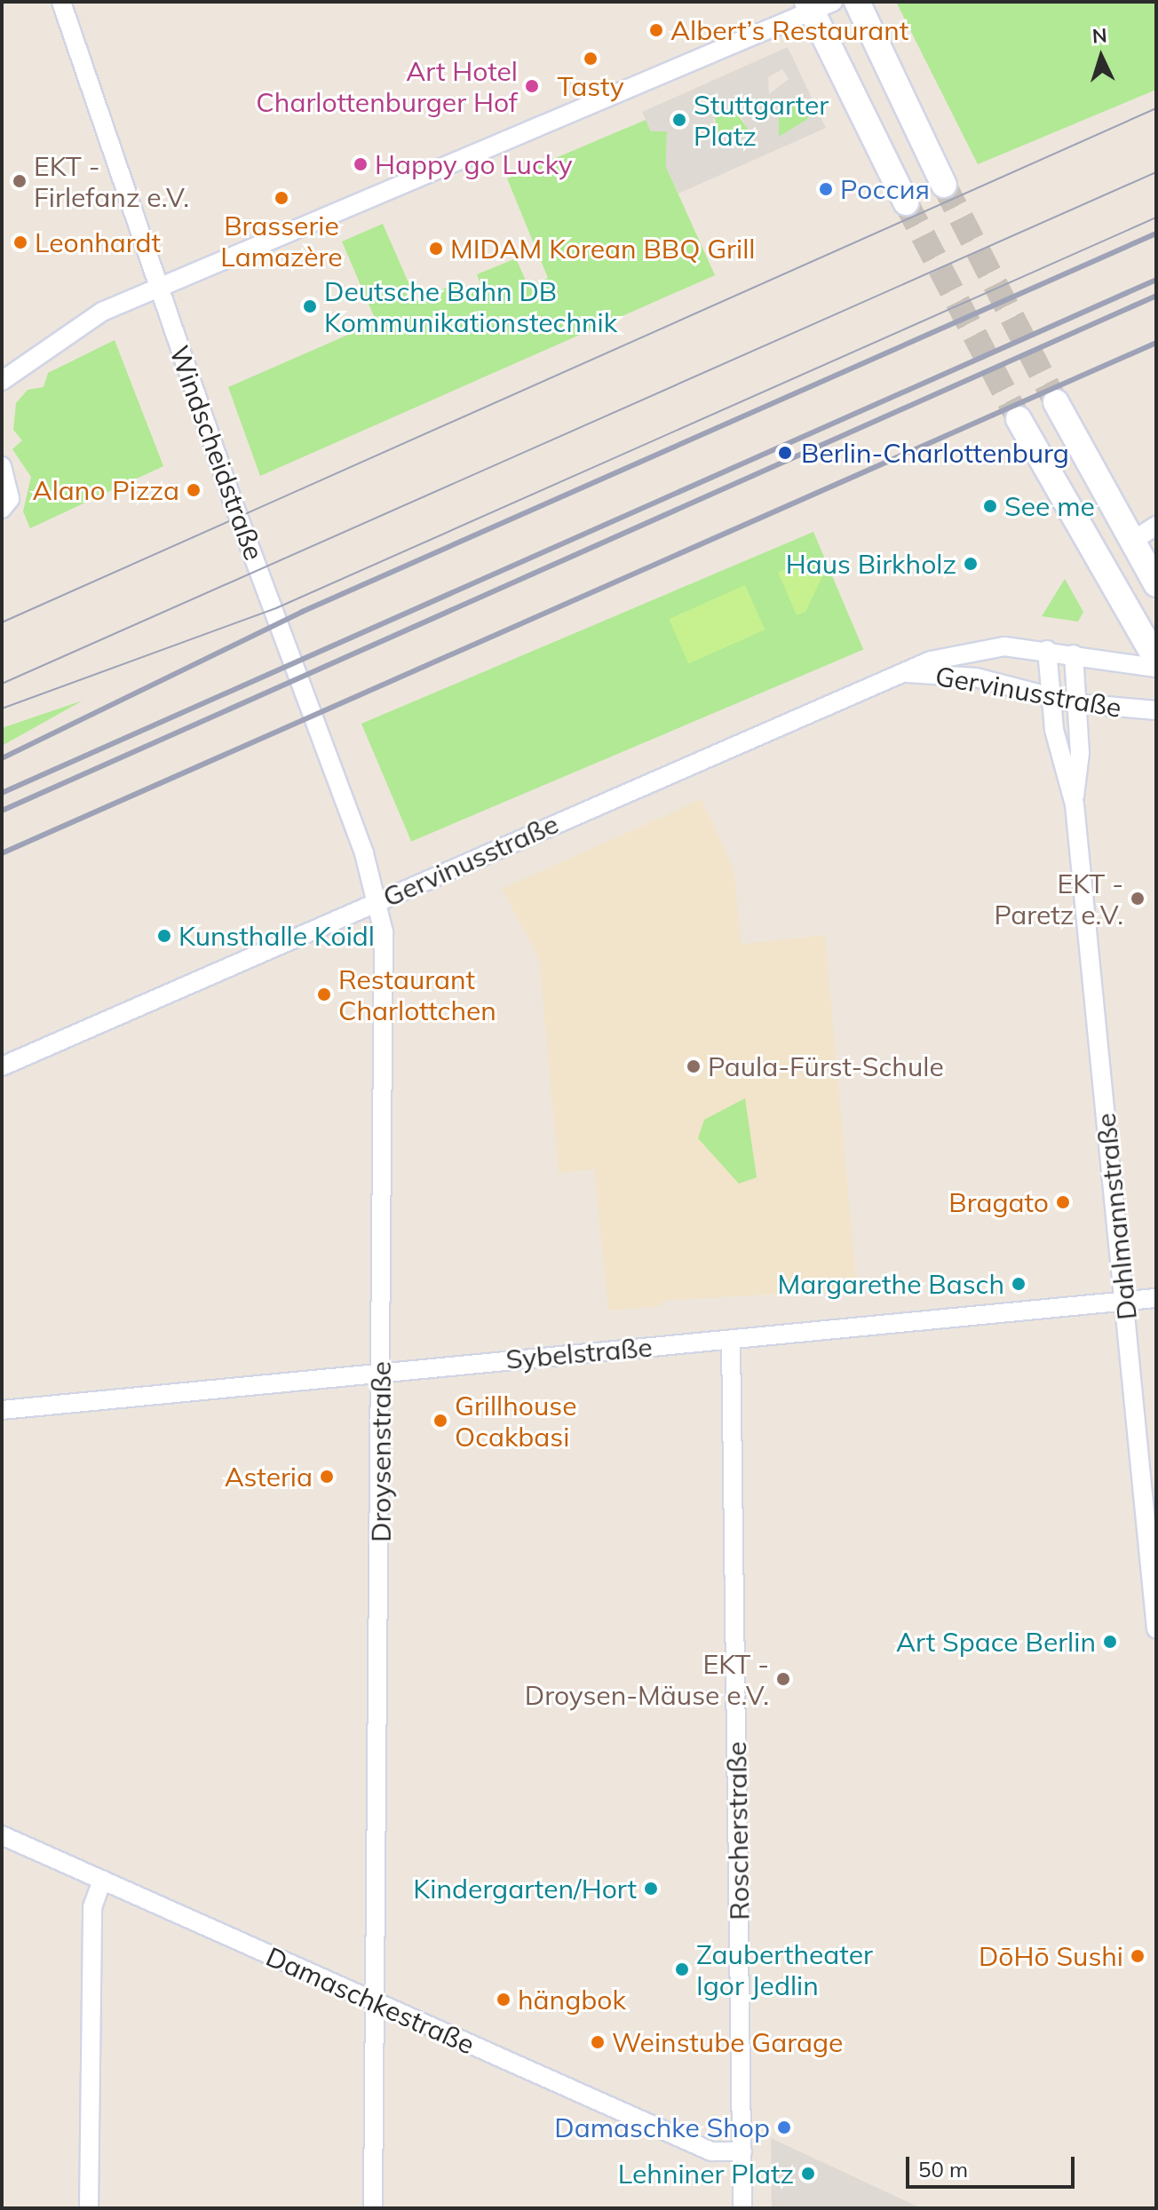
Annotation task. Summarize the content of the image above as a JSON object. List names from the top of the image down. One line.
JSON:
{"streets":{"street":["Windscheidstraße","Gervinusstraße","Dahlmannstraße","Sybelstraße","Droysenstraße","Roscherstraße","Damaschkestraße"]},"crossings":[["Windscheidstraße","Gervinusstraße"],["Windscheidstraße","Droysenstraße"],["Gervinusstraße","Dahlmannstraße"],["Gervinusstraße","Droysenstraße"],["Dahlmannstraße","Sybelstraße"],["Sybelstraße","Droysenstraße"],["Sybelstraße","Roscherstraße"],["Droysenstraße","Damaschkestraße"],["Roscherstraße","Damaschkestraße"]],"places":["Albert’s Restaurant","Tasty","Art Hotel Charlottenburger Hof","Stuttgarter Platz","Happy go Lucky","EKT - Firlefanz e.V.","Россия","Brasserie Lamazère","Leonhardt","MIDAM Korean BBQ Grill","Deutsche Bahn DB Kommunikationstechnik","Berlin-Charlottenburg","Alano Pizza","See me","Haus Birkholz","EKT - Paretz e.V.","Kunsthalle Koidl","Restaurant Charlottchen","Paula-Fürst-Schule","Bragato","Margarethe Basch","Grillhouse Ocakbasi","Asteria","Art Space Berlin","EKT - Droysen-Mäuse e.V.","Kindergarten/Hort","DōHō Sushi","Zaubertheater Igor Jedlin","hängbok","Weinstube Garage","Damaschke Shop","Lehniner Platz"],"scale_bar":"50 m","north":"top"}
